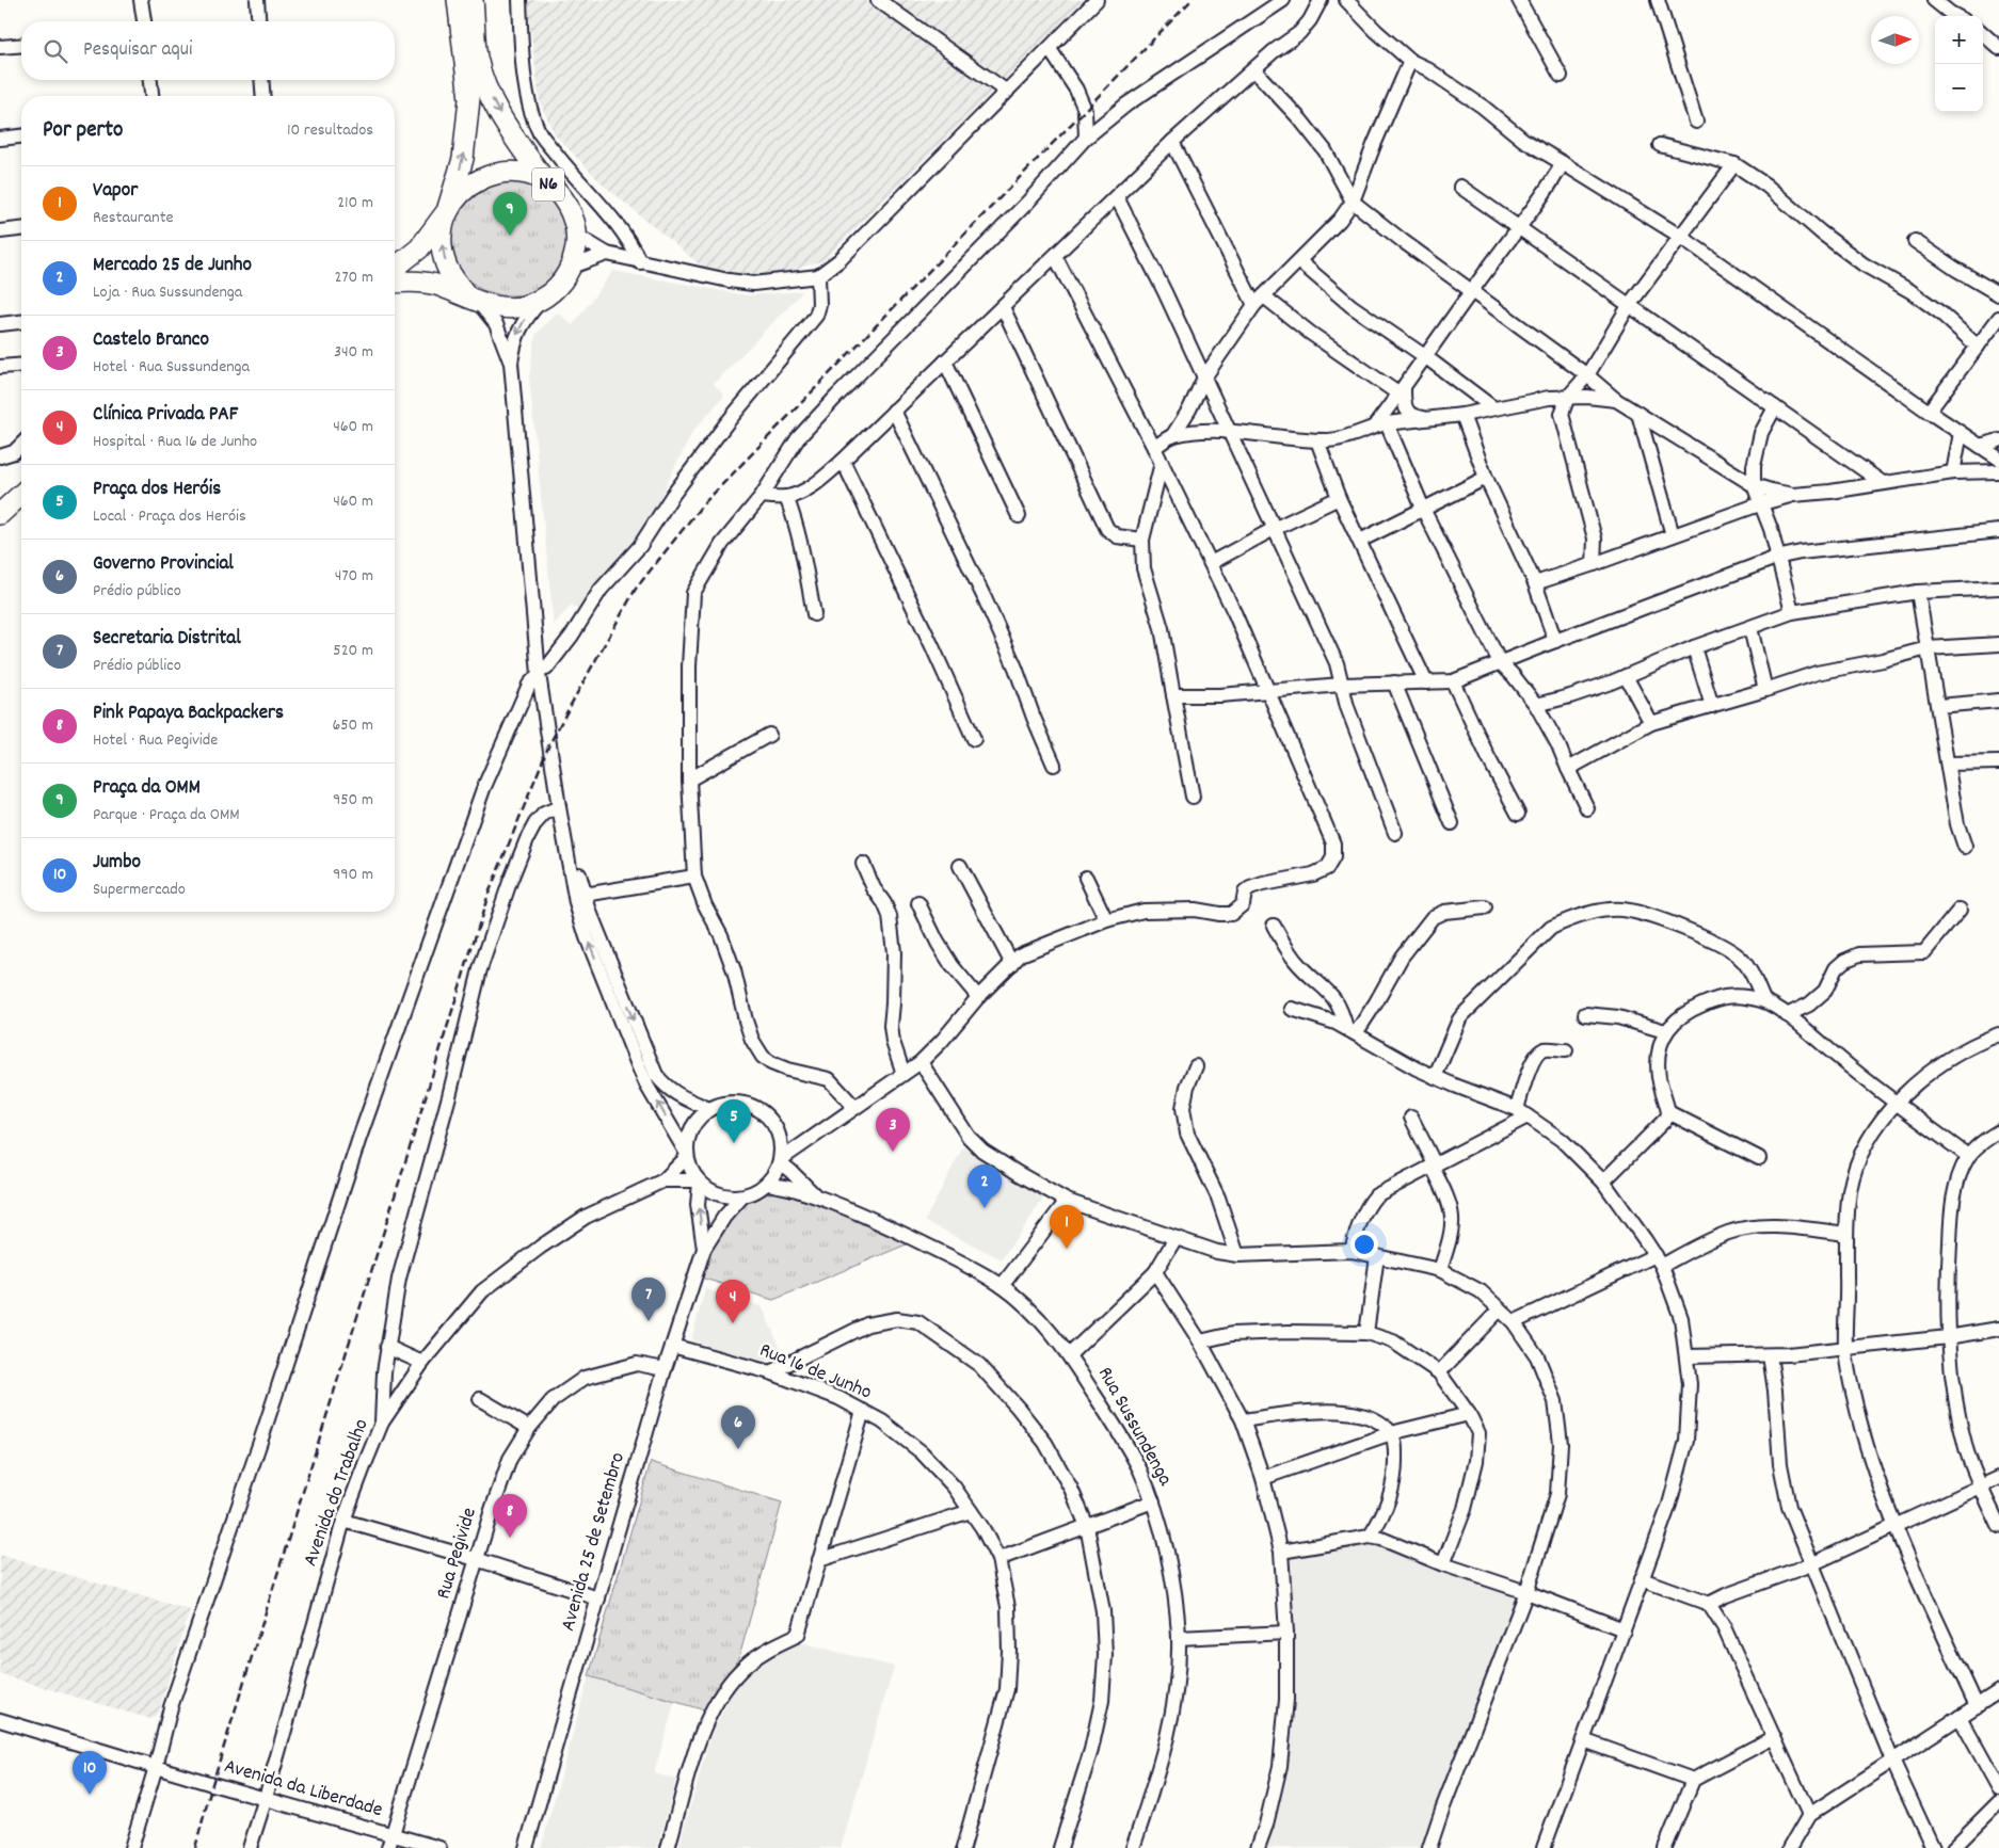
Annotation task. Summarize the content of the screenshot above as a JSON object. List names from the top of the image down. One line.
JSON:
{"streets":{"highway":["N6"],"street":["Rua 16 de Junho","Rua Sussundenga","Avenida do Trabalho","Avenida 25 de Setembro","Rua Pegivide","Avenida da Liberdade"]},"crossings":[["Rua 16 de Junho","Avenida 25 de Setembro"],["Rua Sussundenga","Avenida do Trabalho"],["Rua Sussundenga","Avenida 25 de Setembro"],["Avenida do Trabalho","Avenida 25 de Setembro"],["Avenida do Trabalho","Avenida da Liberdade"],["Avenida 25 de Setembro","Rua Pegivide"],["Rua Pegivide","Avenida da Liberdade"]],"north":"right","page":{"map_buttons":["+","−"],"search":"Pesquisar aqui","heading":["Por perto","10 resultados"],"list":[{"mark":"1","name":"Vapor","note":"Restaurante","value":"210 m"},{"mark":"2","name":"Mercado 25 de Junho","note":"Loja · Rua Sussundenga","value":"270 m"},{"mark":"3","name":"Castelo Branco","note":"Hotel · Rua Sussundenga","value":"340 m"},{"mark":"4","name":"Clínica Privada PAF","note":"Hospital · Rua 16 de Junho","value":"460 m"},{"mark":"5","name":"Praça dos Heróis","note":"Local · Praça dos Heróis","value":"460 m"},{"mark":"6","name":"Governo Provincial","note":"Prédio público","value":"470 m"},{"mark":"7","name":"Secretaria Distrital","note":"Prédio público","value":"520 m"},{"mark":"8","name":"Pink Papaya Backpackers","note":"Hotel · Rua Pegivide","value":"650 m"},{"mark":"9","name":"Praça da OMM","note":"Parque · Praça da OMM","value":"950 m"},{"mark":"10","name":"Jumbo","note":"Supermercado","value":"990 m"}],"pins":["9","5","3","2","1","7","4","6","8","10"]}}
